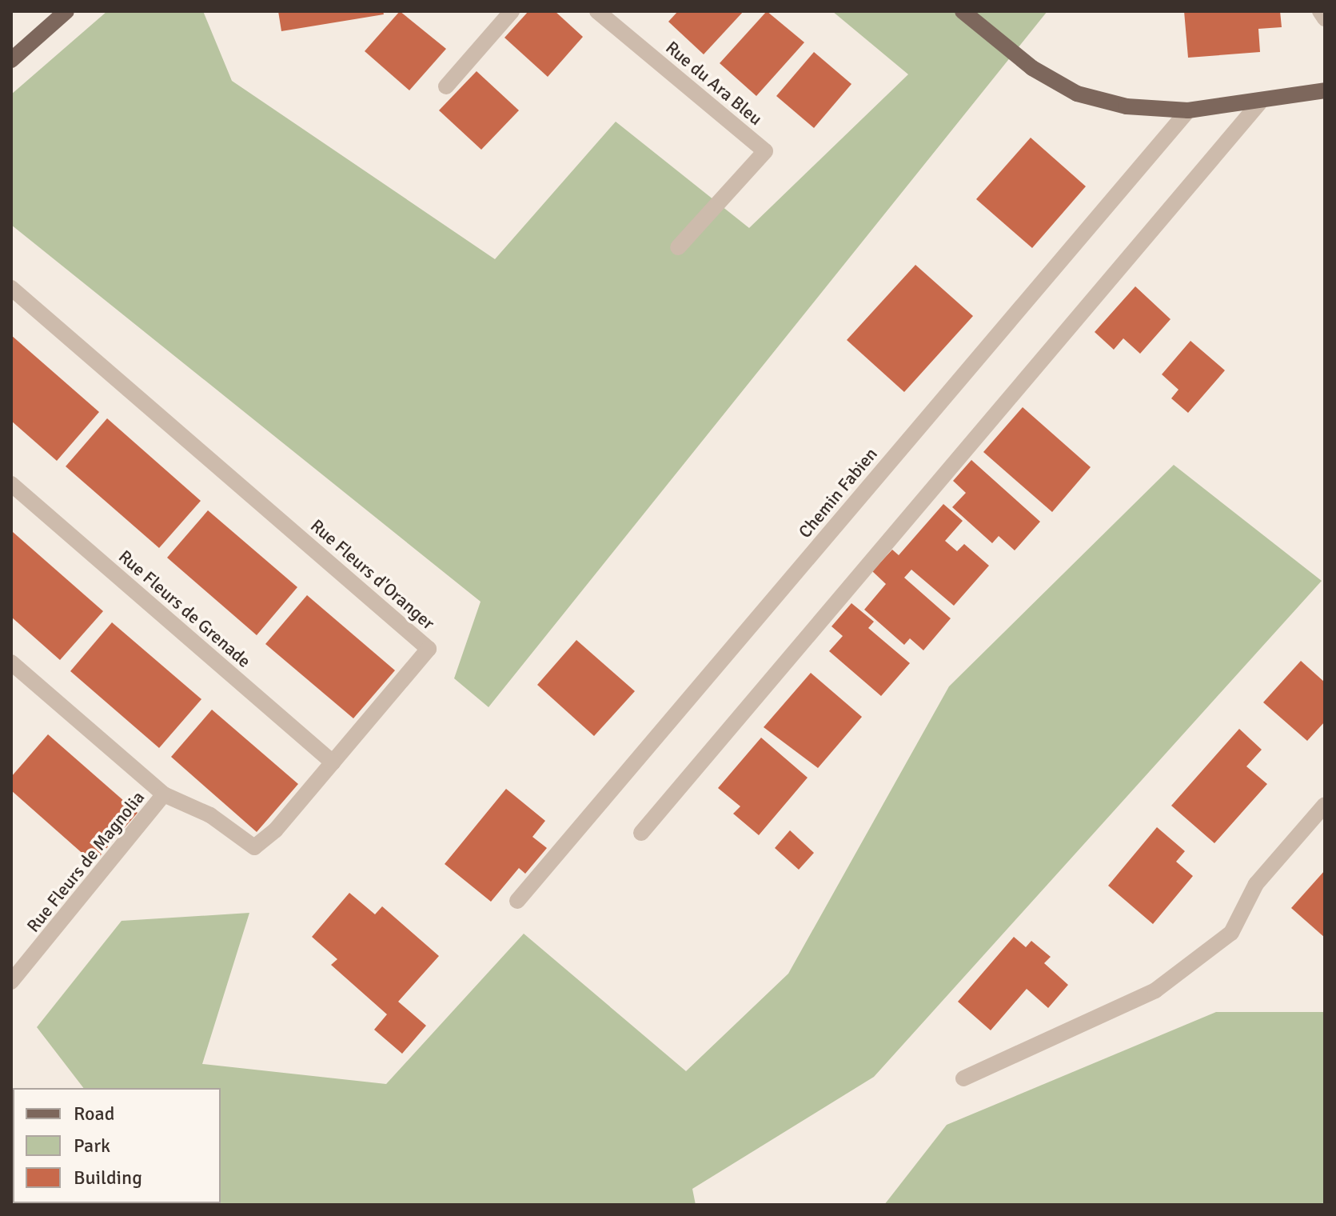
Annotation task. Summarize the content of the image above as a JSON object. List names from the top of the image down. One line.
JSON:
{"streets":{"street":["Rue du Ara Bleu","Chemin Fabien","Rue Fleurs d'Oranger","Rue Fleurs de Grenade","Rue Fleurs de Magnolia"]},"crossings":[["Rue Fleurs d'Oranger","Rue Fleurs de Grenade"],["Rue Fleurs d'Oranger","Rue Fleurs de Magnolia"]],"legend":["Road","Park","Building"]}
